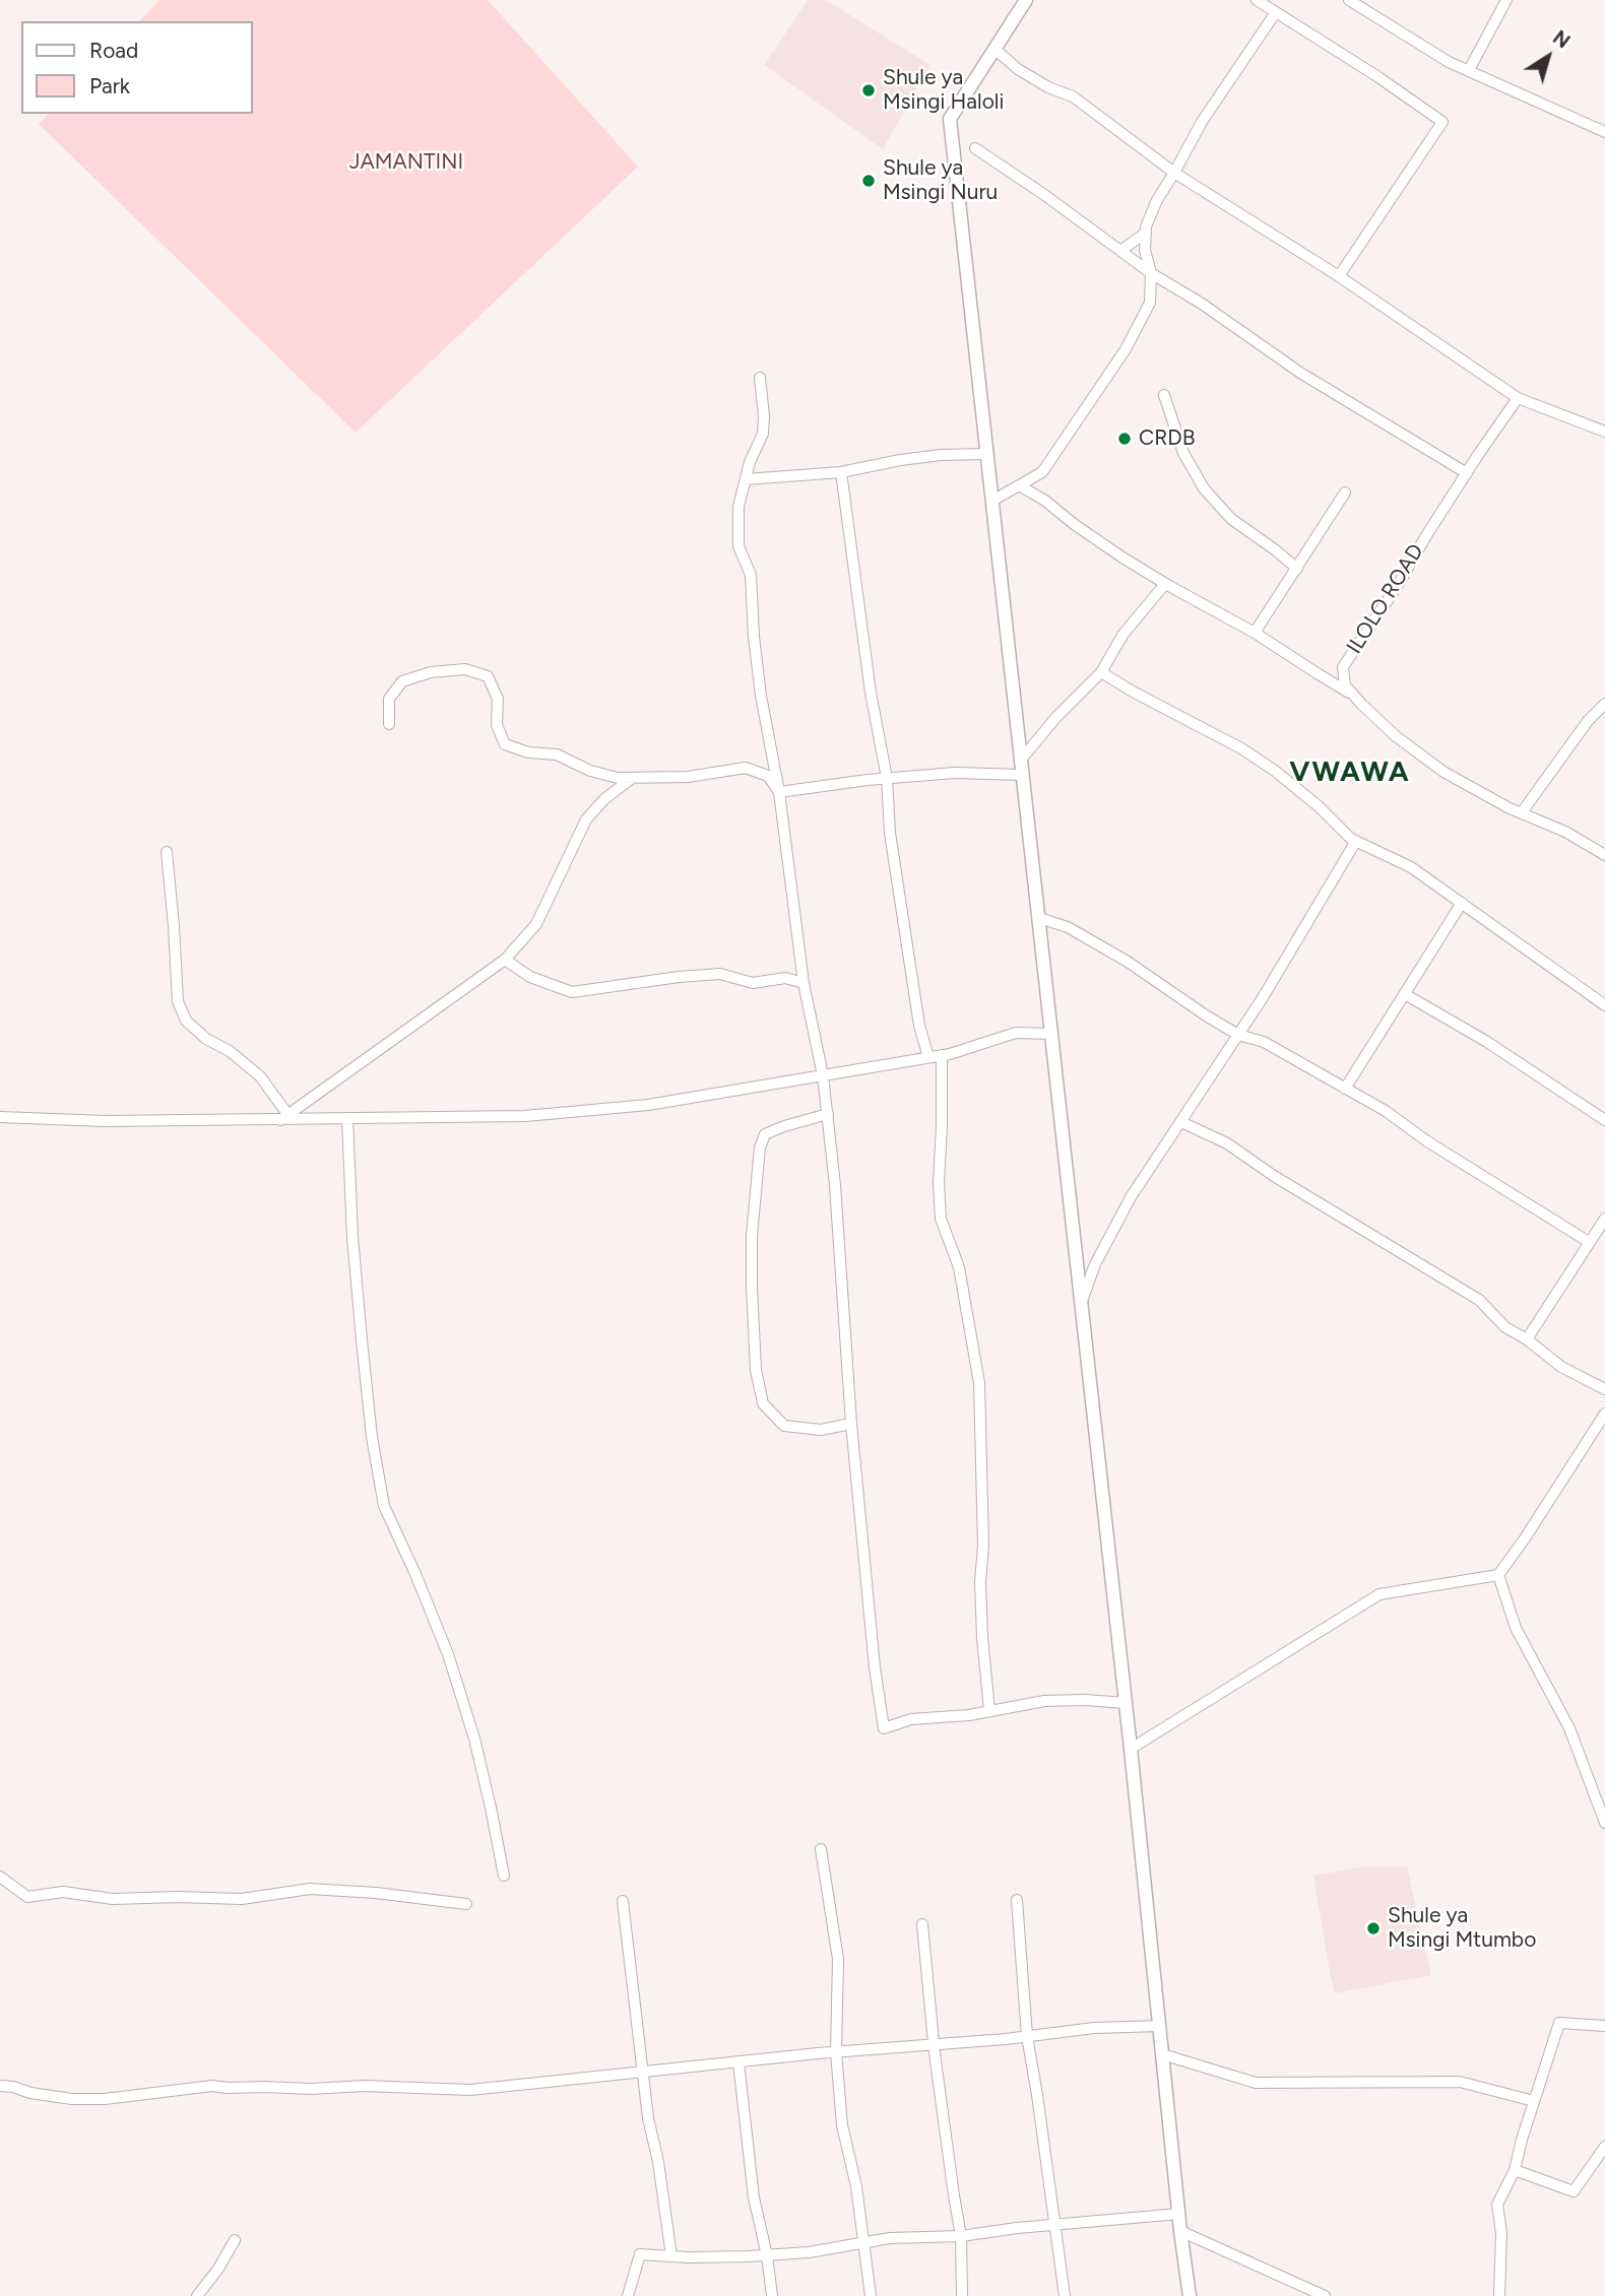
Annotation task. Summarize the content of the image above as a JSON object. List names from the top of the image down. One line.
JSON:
{"streets":{"street":["ILOLO ROAD"]},"districts":["VWAWA"],"parks":["JAMANTINI"],"places":["Shule ya Msingi Haloli","Shule ya Msingi Nuru","CRDB","Shule ya Msingi Mtumbo"],"legend":["Road","Park"],"north":"top right"}
